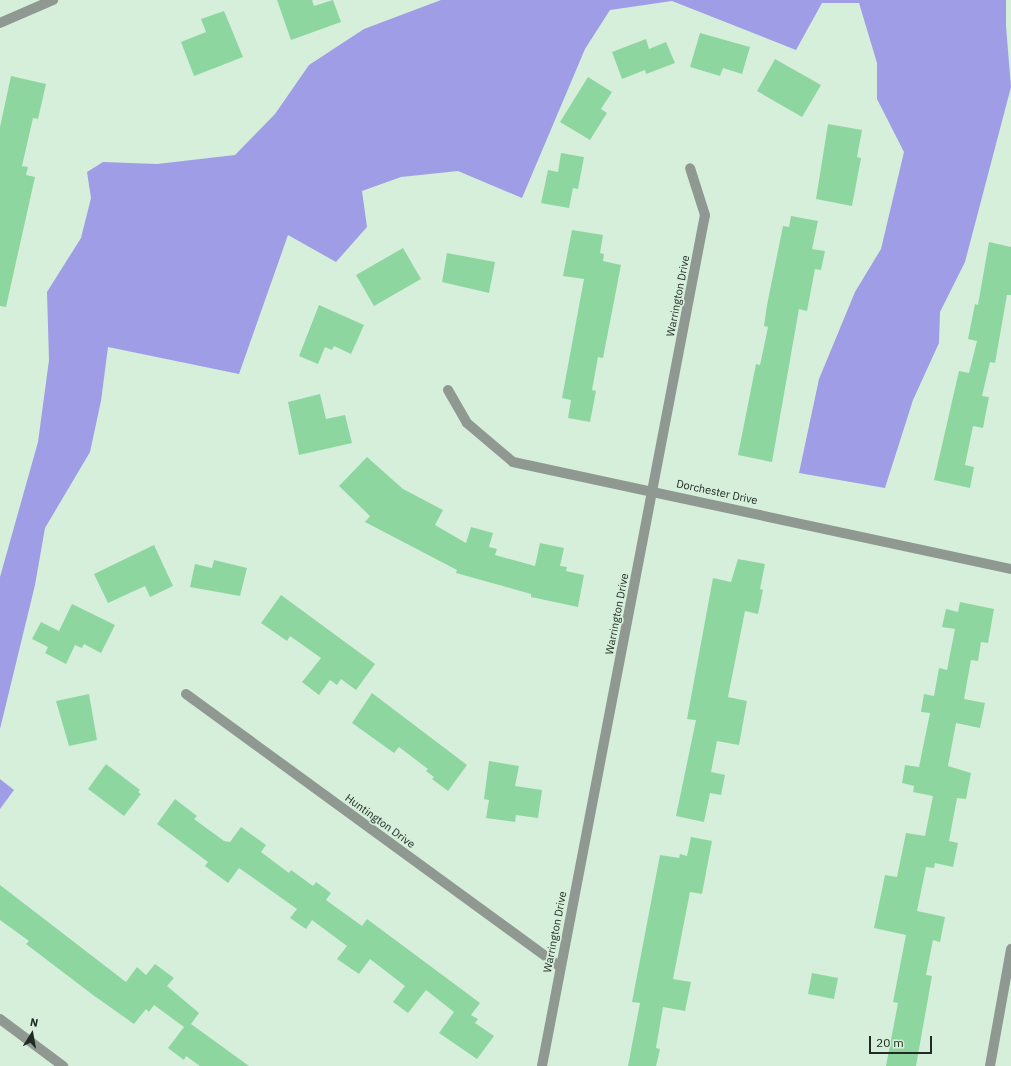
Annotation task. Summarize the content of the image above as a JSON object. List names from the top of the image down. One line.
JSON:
{"streets":{"street":["Warrington Drive","Dorchester Drive","Huntington Drive"]},"crossings":[["Warrington Drive","Dorchester Drive"],["Warrington Drive","Huntington Drive"]],"scale_bar":"20 m","north":"top"}
